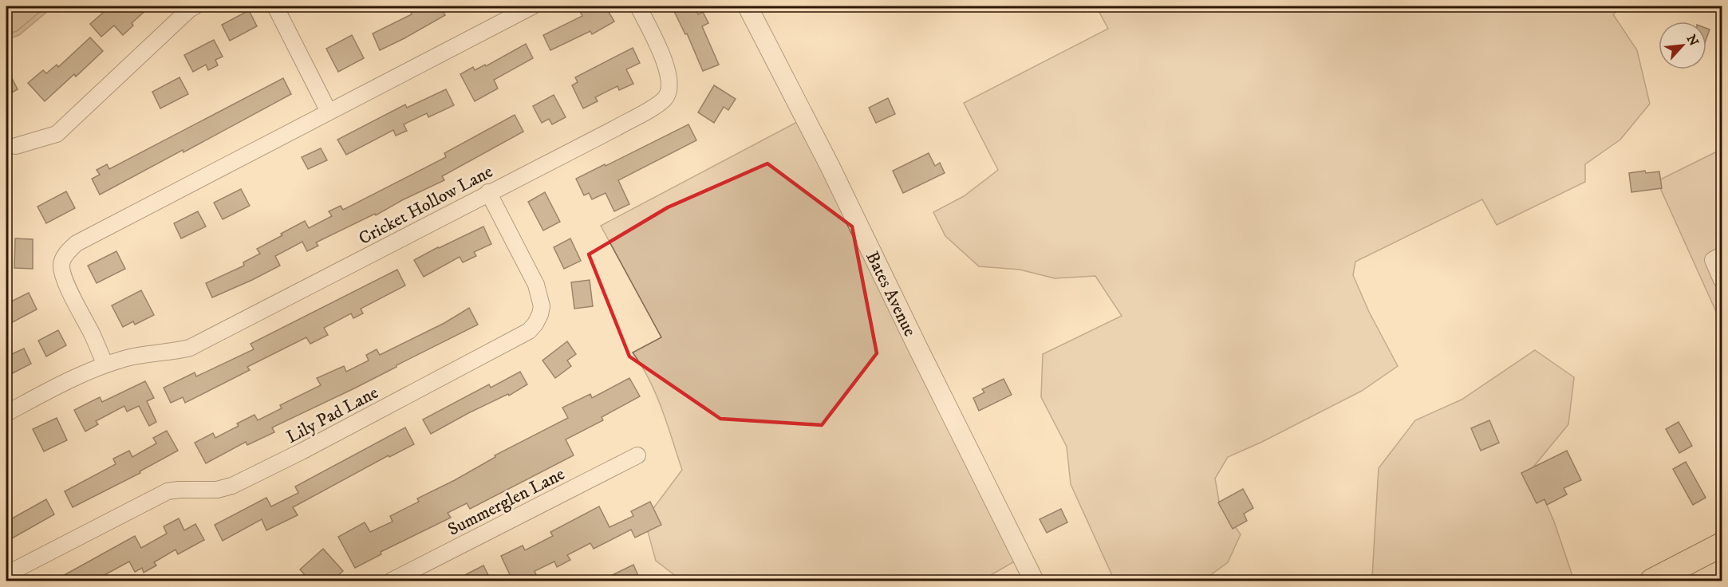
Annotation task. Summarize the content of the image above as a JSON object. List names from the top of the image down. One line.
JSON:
{"streets":{"street":["Cricket Hollow Lane","Bates Avenue","Lily Pad Lane","Summerglen Lane"]},"crossings":[["Cricket Hollow Lane","Lily Pad Lane"]],"north":"top right"}
